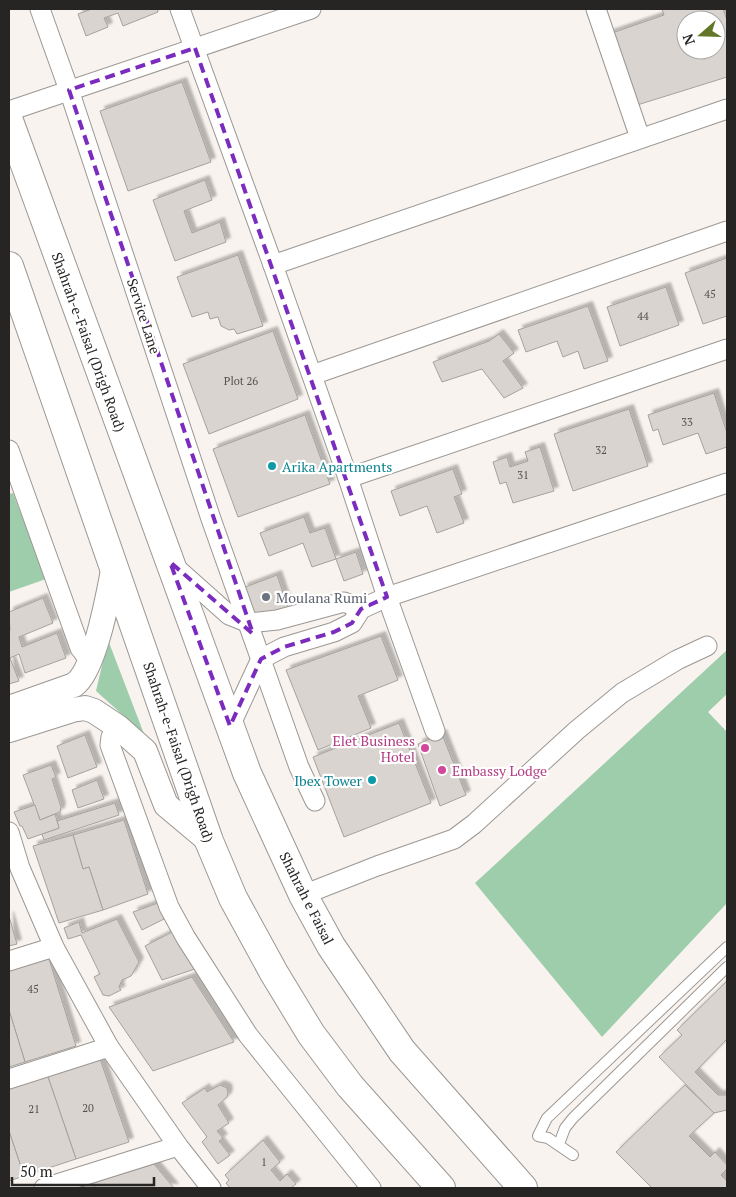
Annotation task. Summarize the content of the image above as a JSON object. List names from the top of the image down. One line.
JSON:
{"streets":{"highway":["Shahrah-e-Faisal (Drigh Road)","Shahrah e Faisal"],"street":["Service Lane"]},"crossings":[["Shahrah-e-Faisal (Drigh Road)","Shahrah e Faisal"]],"places":["Arika Apartments","Moulana Rumi","Elet Business Hotel","Embassy Lodge","Ibex Tower"],"house_numbers":["45","44","Plot 26","33","32","31","45","20","21","1"],"scale_bar":"50 m","north":"left"}
